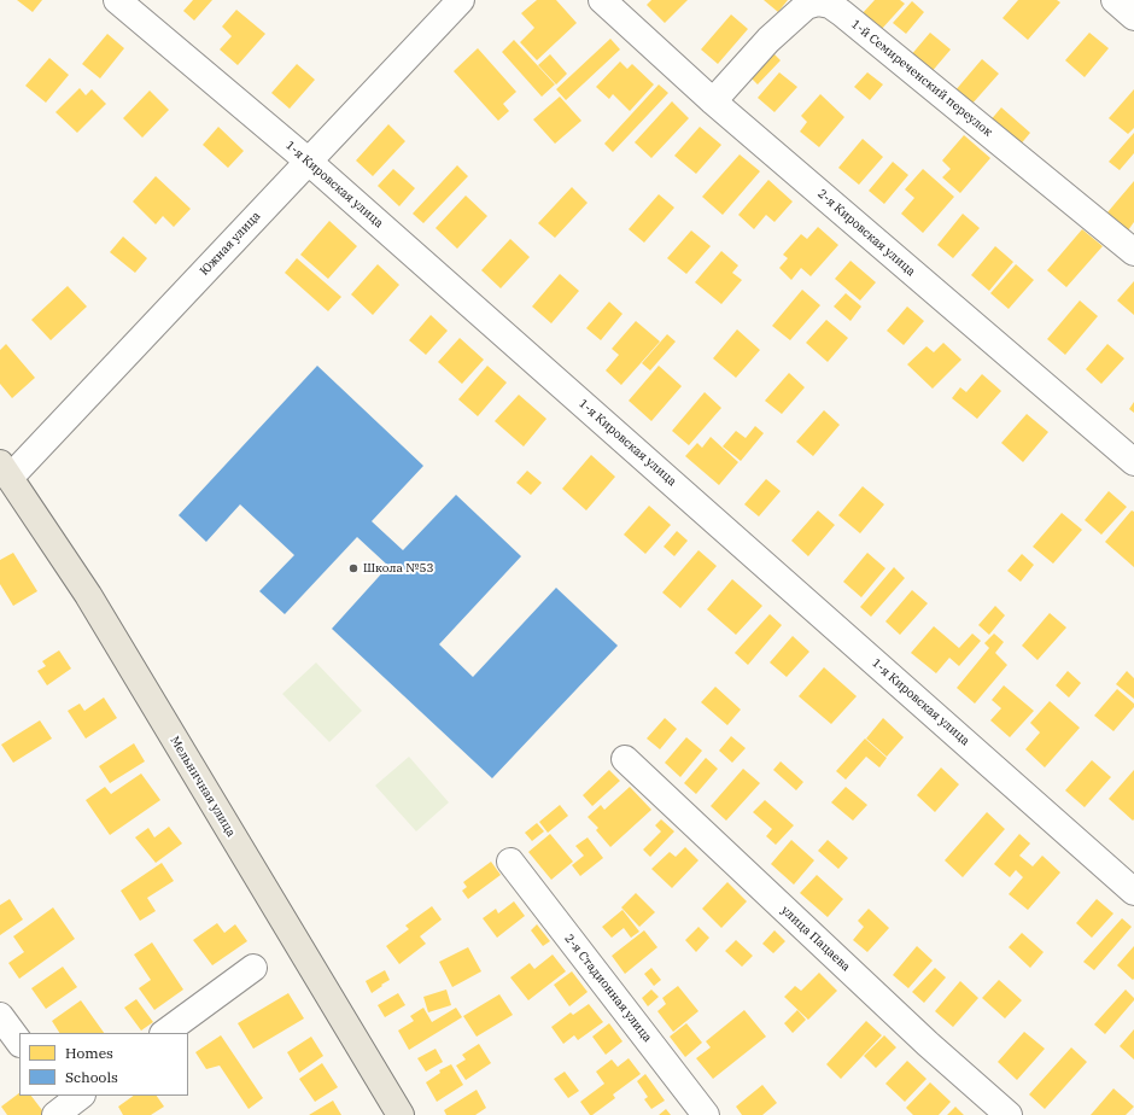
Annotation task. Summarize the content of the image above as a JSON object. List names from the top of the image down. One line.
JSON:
{"streets":{"main road":["Мельничная улица"],"street":["1-й Семиреченский переулок","1-я Кировская улица","2-я Кировская улица","Южная улица","улица Пацаева","2-я Стадионная улица"]},"crossings":[["1-й Семиреченский переулок","2-я Кировская улица"],["1-я Кировская улица","Южная улица"],["Южная улица","Мельничная улица"]],"places":["Школа №53"],"legend":["Homes","Schools"]}
